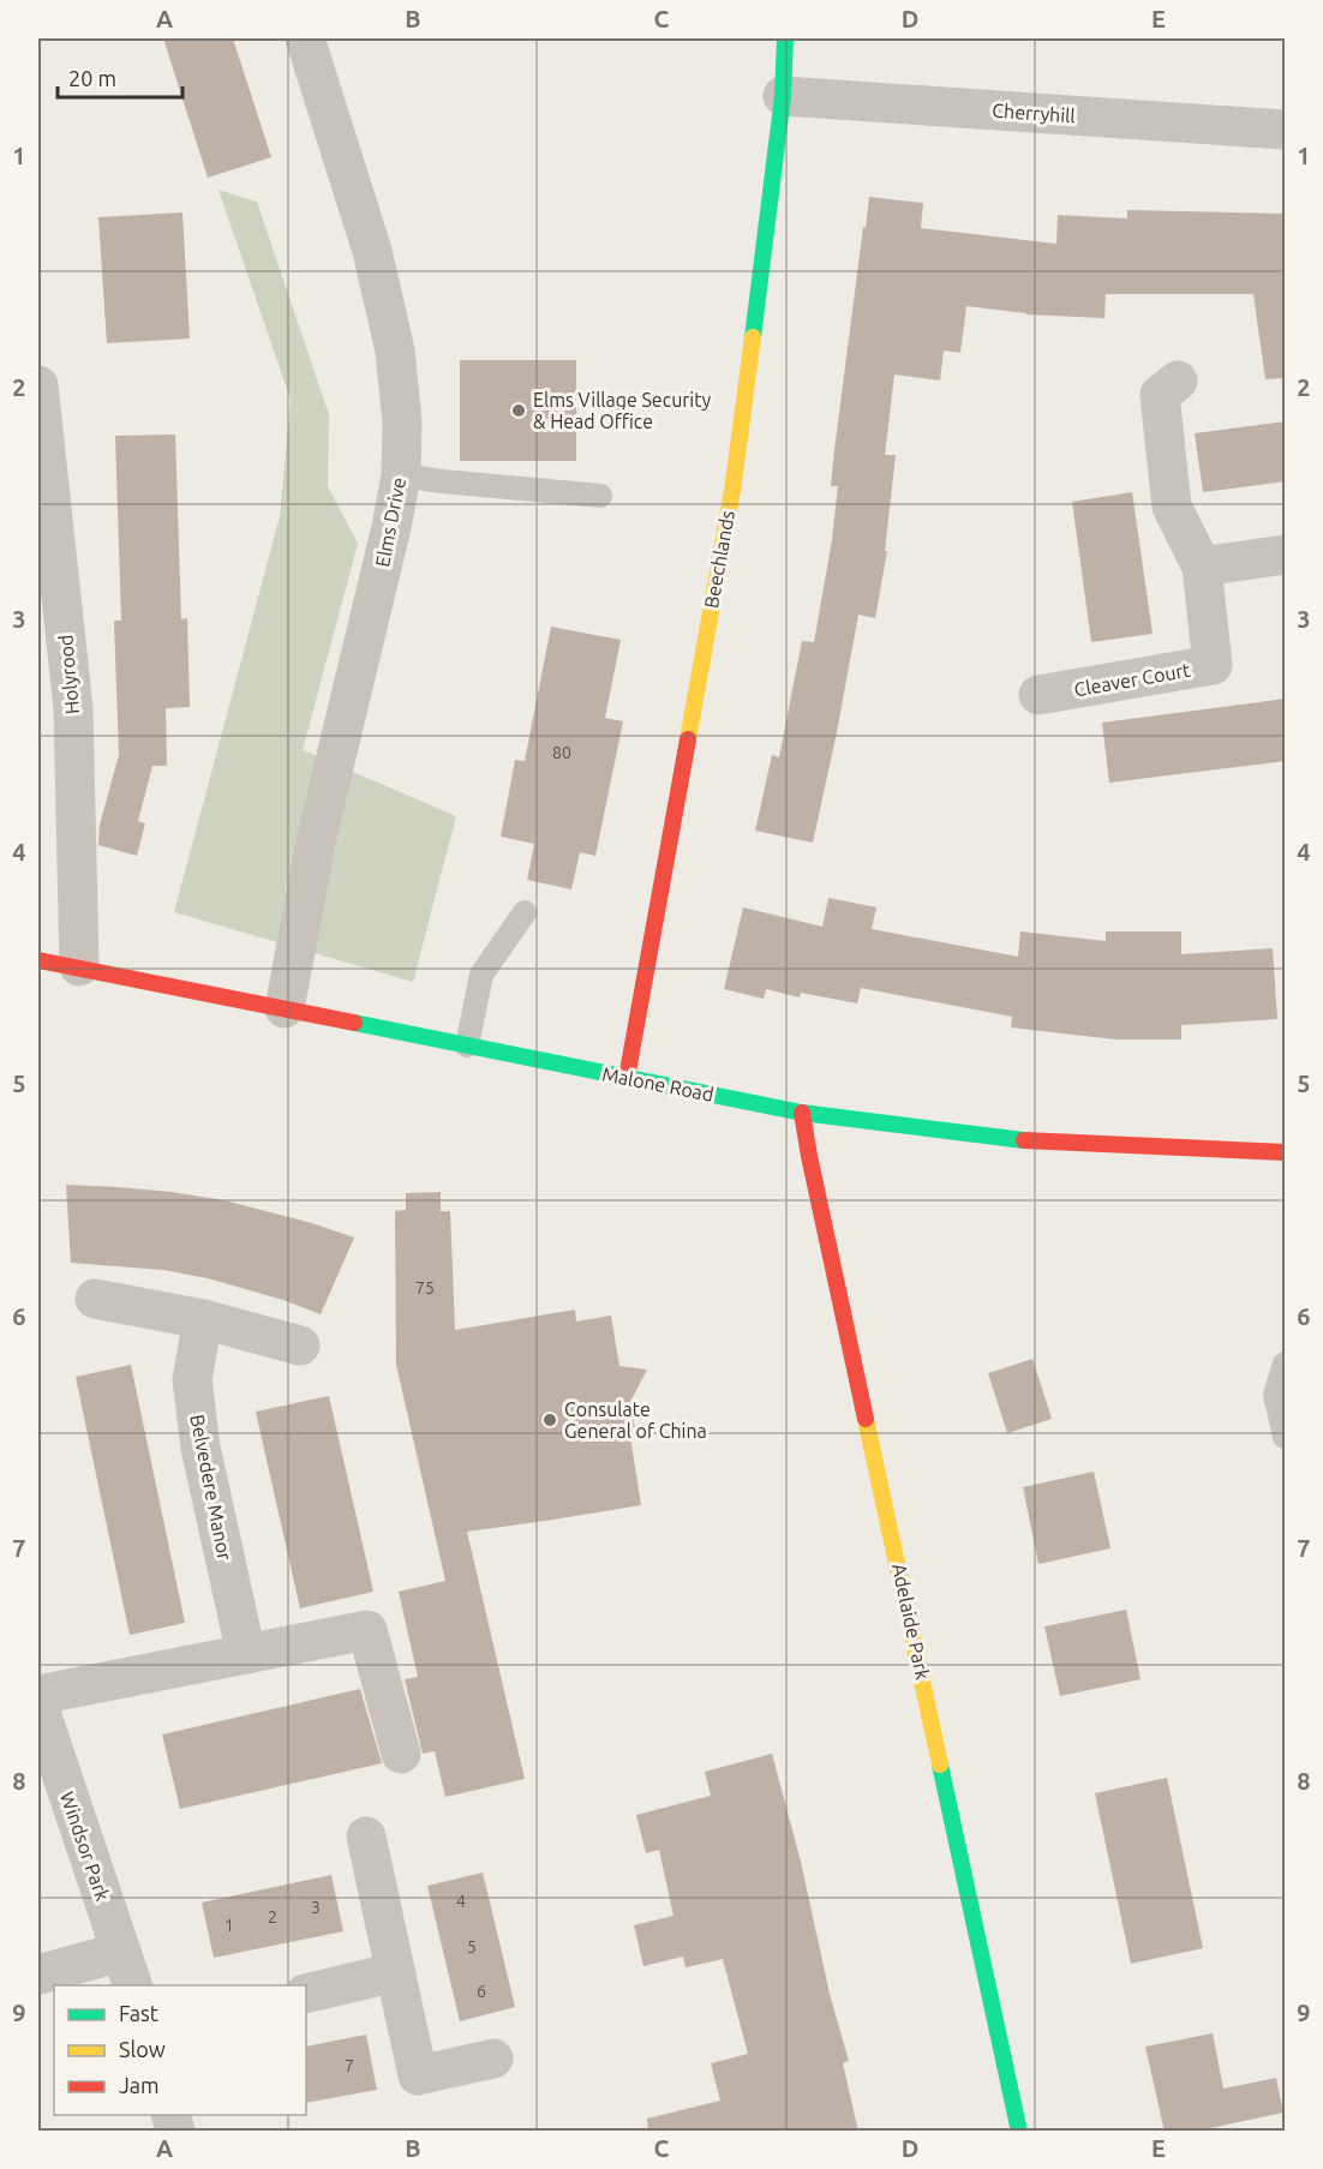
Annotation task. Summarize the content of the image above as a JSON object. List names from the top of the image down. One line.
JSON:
{"streets":{"street":["Cherryhill","Elms Drive","Beechlands","Holyrood","Cleaver Court","Malone Road","Belvedere Manor","Adelaide Park","Windsor Park"]},"crossings":[["Cherryhill","Beechlands"],["Elms Drive","Malone Road"],["Beechlands","Malone Road"],["Holyrood","Malone Road"],["Malone Road","Adelaide Park"]],"places":["Elms Village Security & Head Office","Consulate General of China"],"house_numbers":["80","75","4","3","2","1","5","6","7"],"legend":["Fast","Slow","Jam"],"scale_bar":"20 m","grid":{"columns":["A","B","C","D","E"],"rows":["1","2","3","4","5","6","7","8","9"]}}
